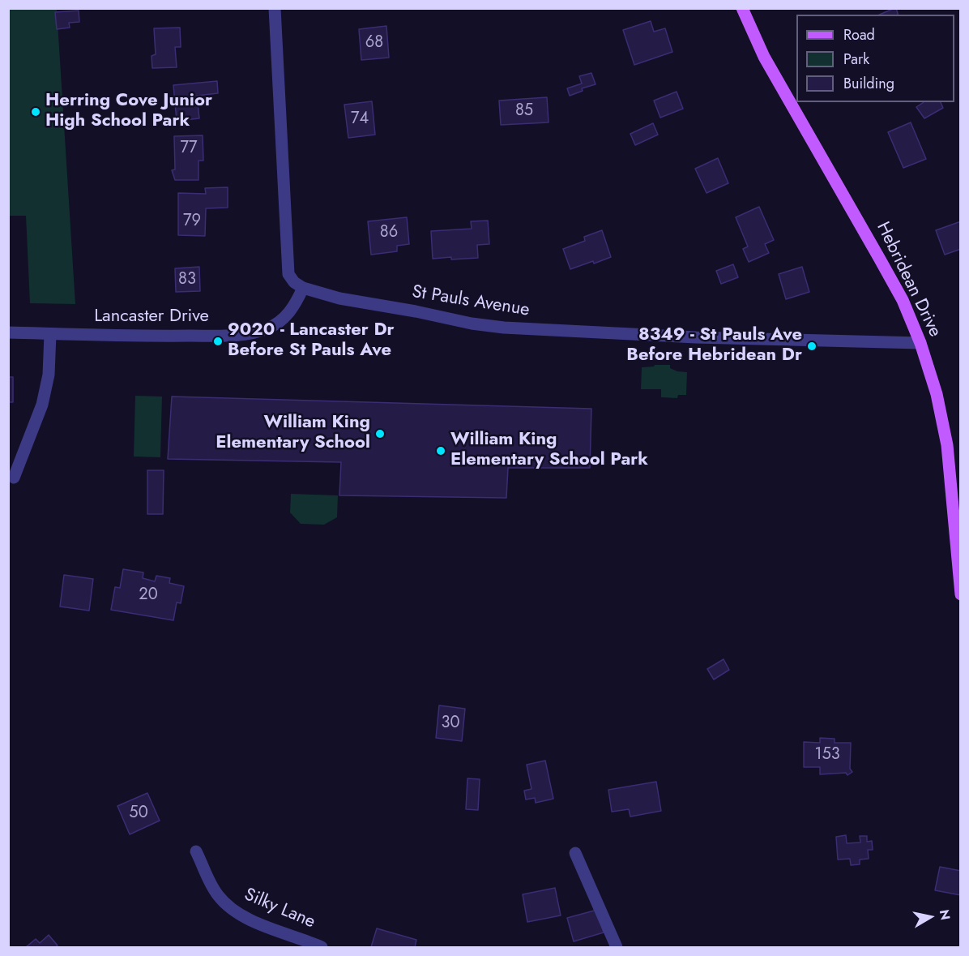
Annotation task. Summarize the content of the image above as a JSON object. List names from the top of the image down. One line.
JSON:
{"streets":{"main road":["Hebridean Drive"],"street":["St Pauls Avenue","Lancaster Drive","Silky Lane"]},"crossings":[["Hebridean Drive","St Pauls Avenue"],["St Pauls Avenue","Lancaster Drive"]],"places":["Herring Cove Junior High School Park","9020 - Lancaster Dr Before St Pauls Ave","8349 - St Pauls Ave Before Hebridean Dr","William King Elementary School","William King Elementary School Park"],"house_numbers":["68","85","74","77","79","86","83","20","30","153","50"],"legend":["Road","Park","Building"],"north":"right"}
